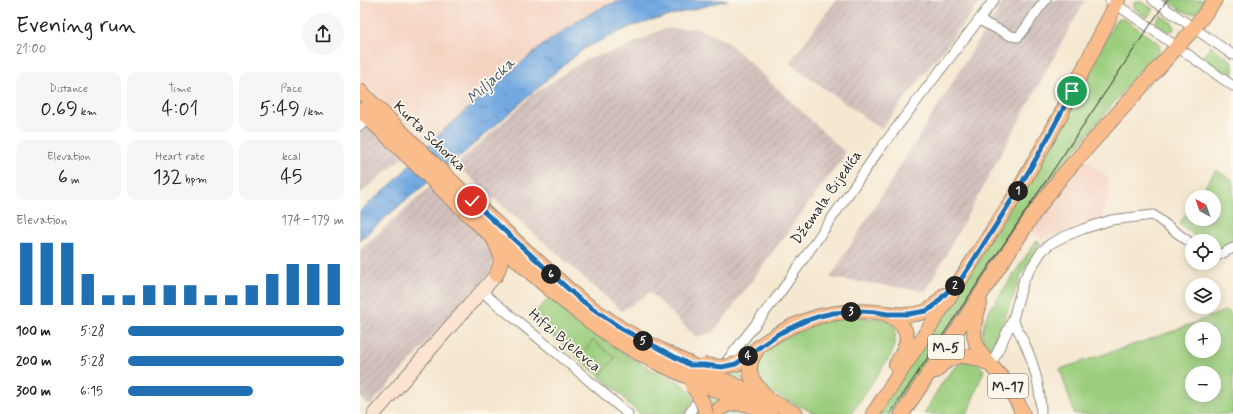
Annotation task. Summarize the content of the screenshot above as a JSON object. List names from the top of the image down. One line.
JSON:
{"streets":{"main road":["Kurta Schorka","M-5","M-17"],"street":["Džemala Bijedića","Hifzi Bjelevca"]},"crossings":[["M-5","M-17"]],"water":["Miljacka"],"north":"top left","page":{"heading":["Evening run","21:00"],"stats":[["Distance","0.69 km"],["Time","4:01"],["Pace","5:49 /km"],["Elevation","6 m"],["Heart rate","132 bpm"],["kcal","45"]],"pins":["1","6","2","3","5","4"],"map_buttons":["+","−"],"chart":["Elevation","174–179 m"],"list":[{"name":"100 m","note":"5:28"},{"name":"200 m","note":"5:28"},{"name":"300 m","note":"6:15"}]}}
